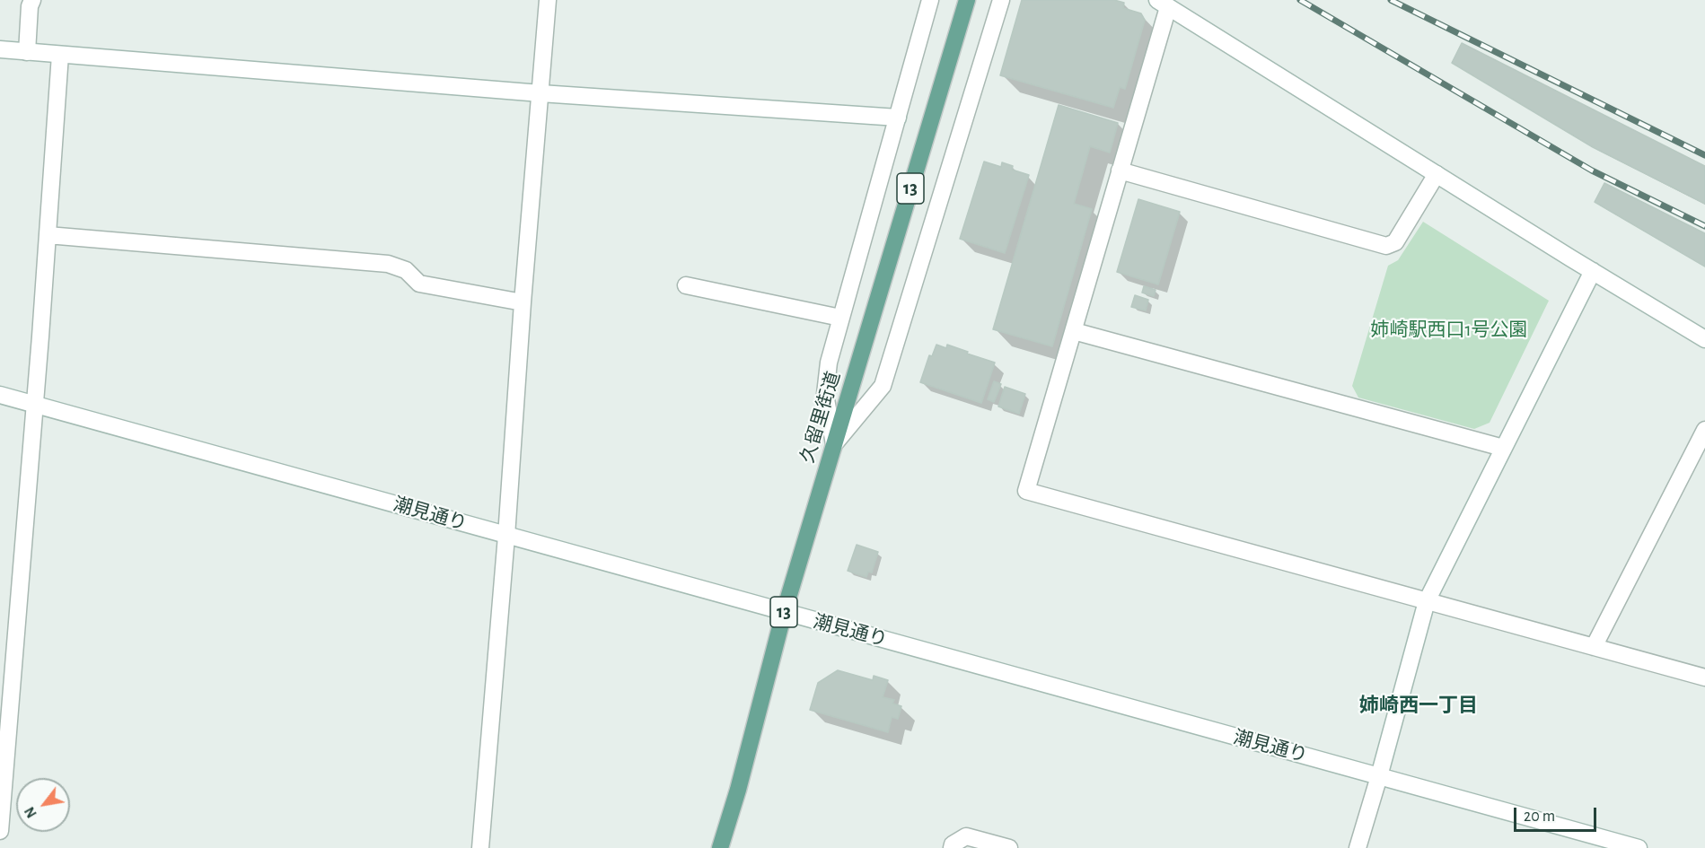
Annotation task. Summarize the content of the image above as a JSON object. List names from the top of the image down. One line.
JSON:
{"streets":{"main road":["13","久留里街道"],"street":["潮見通り"]},"crossings":[["久留里街道","潮見通り"]],"districts":["姉崎西一丁目"],"parks":["姉崎駅西口1号公園"],"scale_bar":"20 m","north":"bottom left"}
